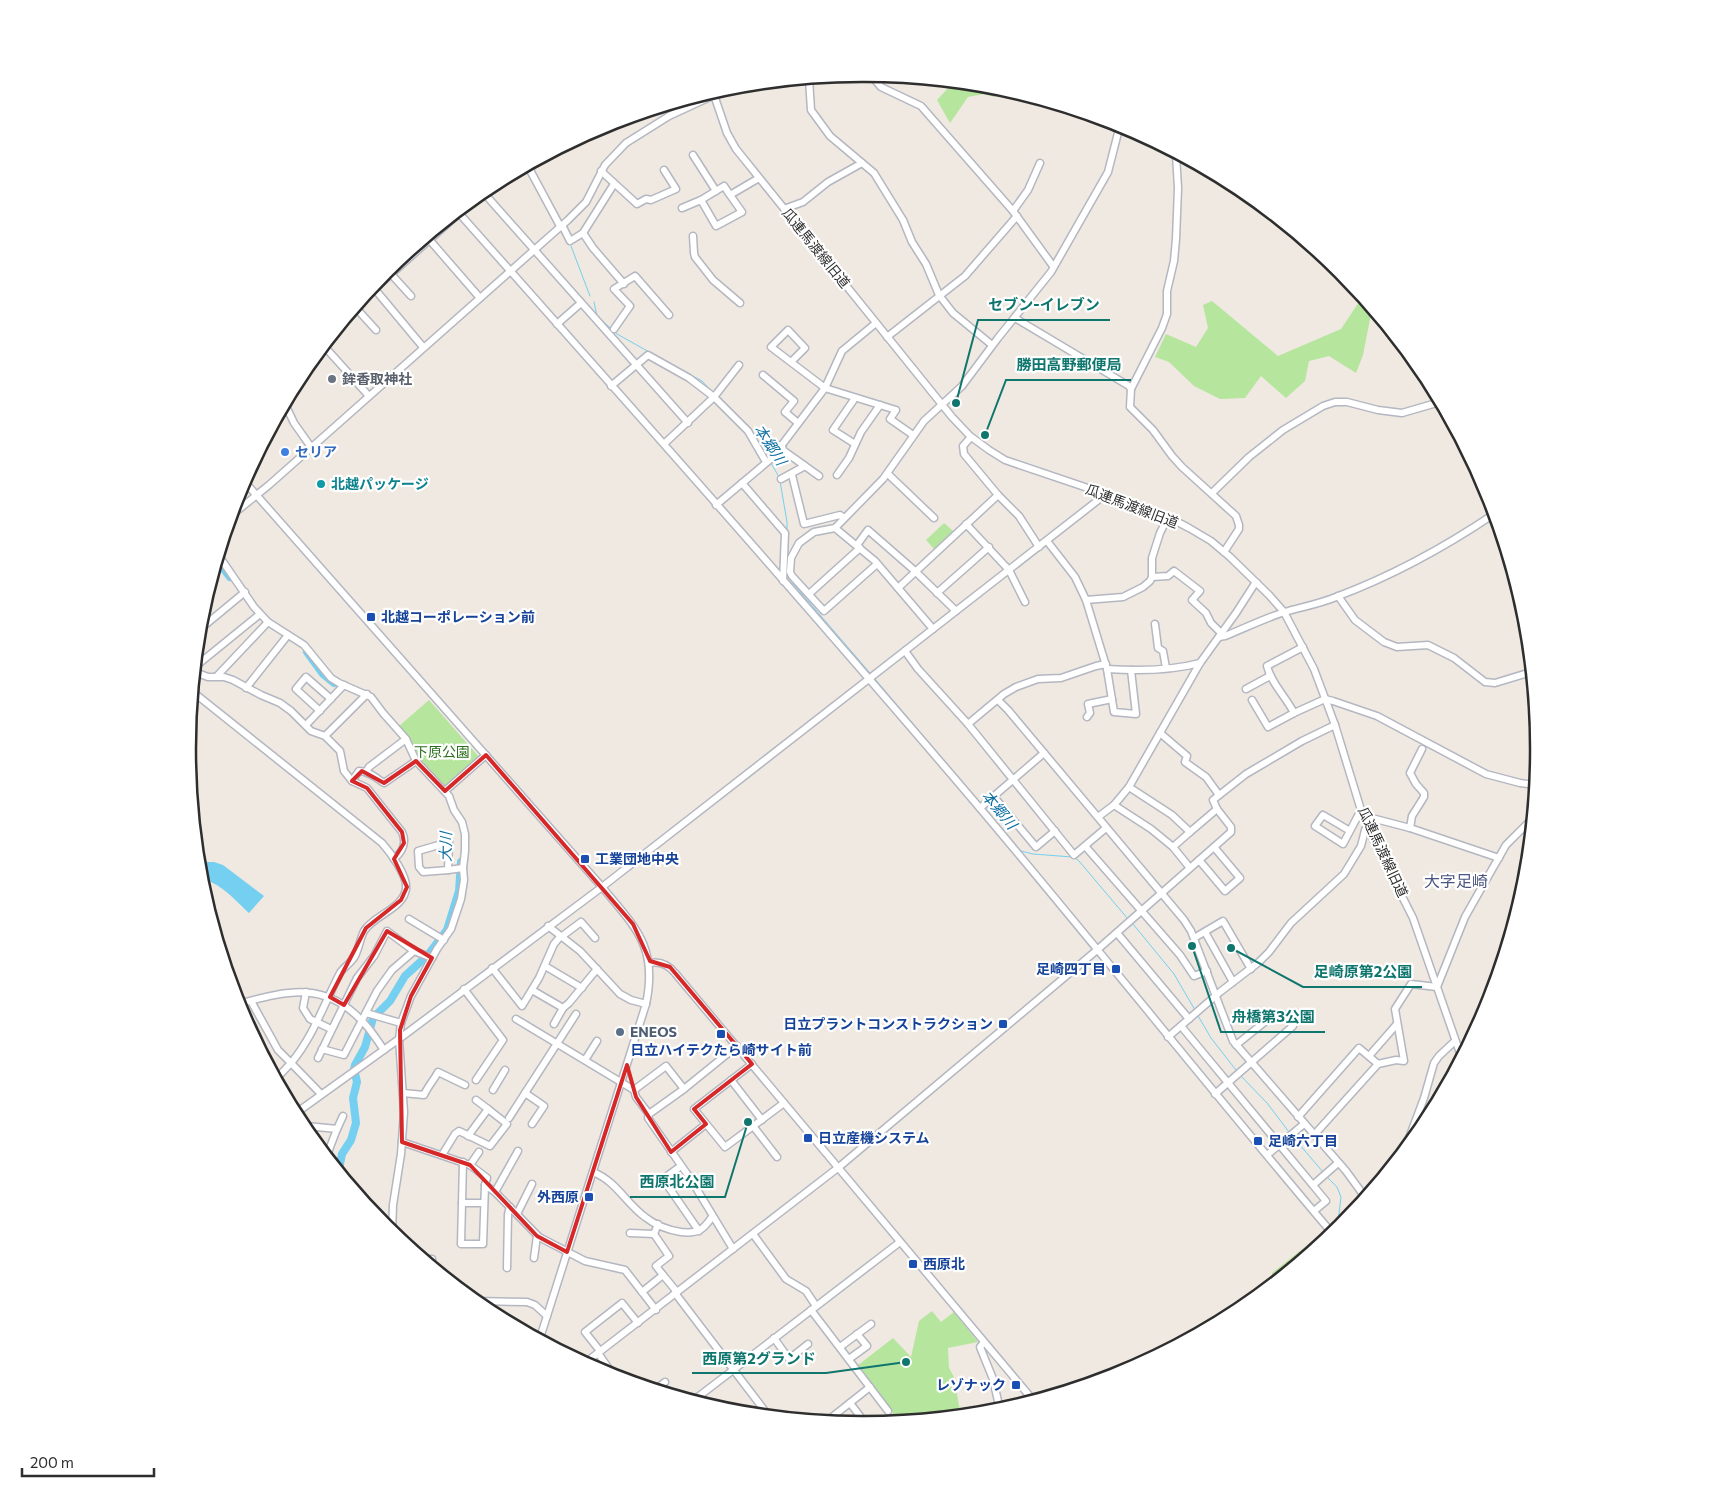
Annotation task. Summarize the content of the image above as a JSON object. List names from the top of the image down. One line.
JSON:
{"streets":{"street":["瓜連馬渡線旧道"]},"districts":["大字足崎"],"water":["本郷川","大川"],"parks":["下原公園"],"places":{"other":["鉾香取神社","セブン-イレブン","勝田高野郵便局","セリア","北越パッケージ","舟橋第3公園","足崎原第2公園","ENEOS","西原北公園","西原第2グランド"],"transit":["北越コーポレーション前","工業団地中央","足崎四丁目","日立プラントコンストラクション","日立ハイテクたら崎サイト前","日立産機システム","足崎六丁目","外西原","西原北","レゾナック"]},"scale_bar":"200 m"}
